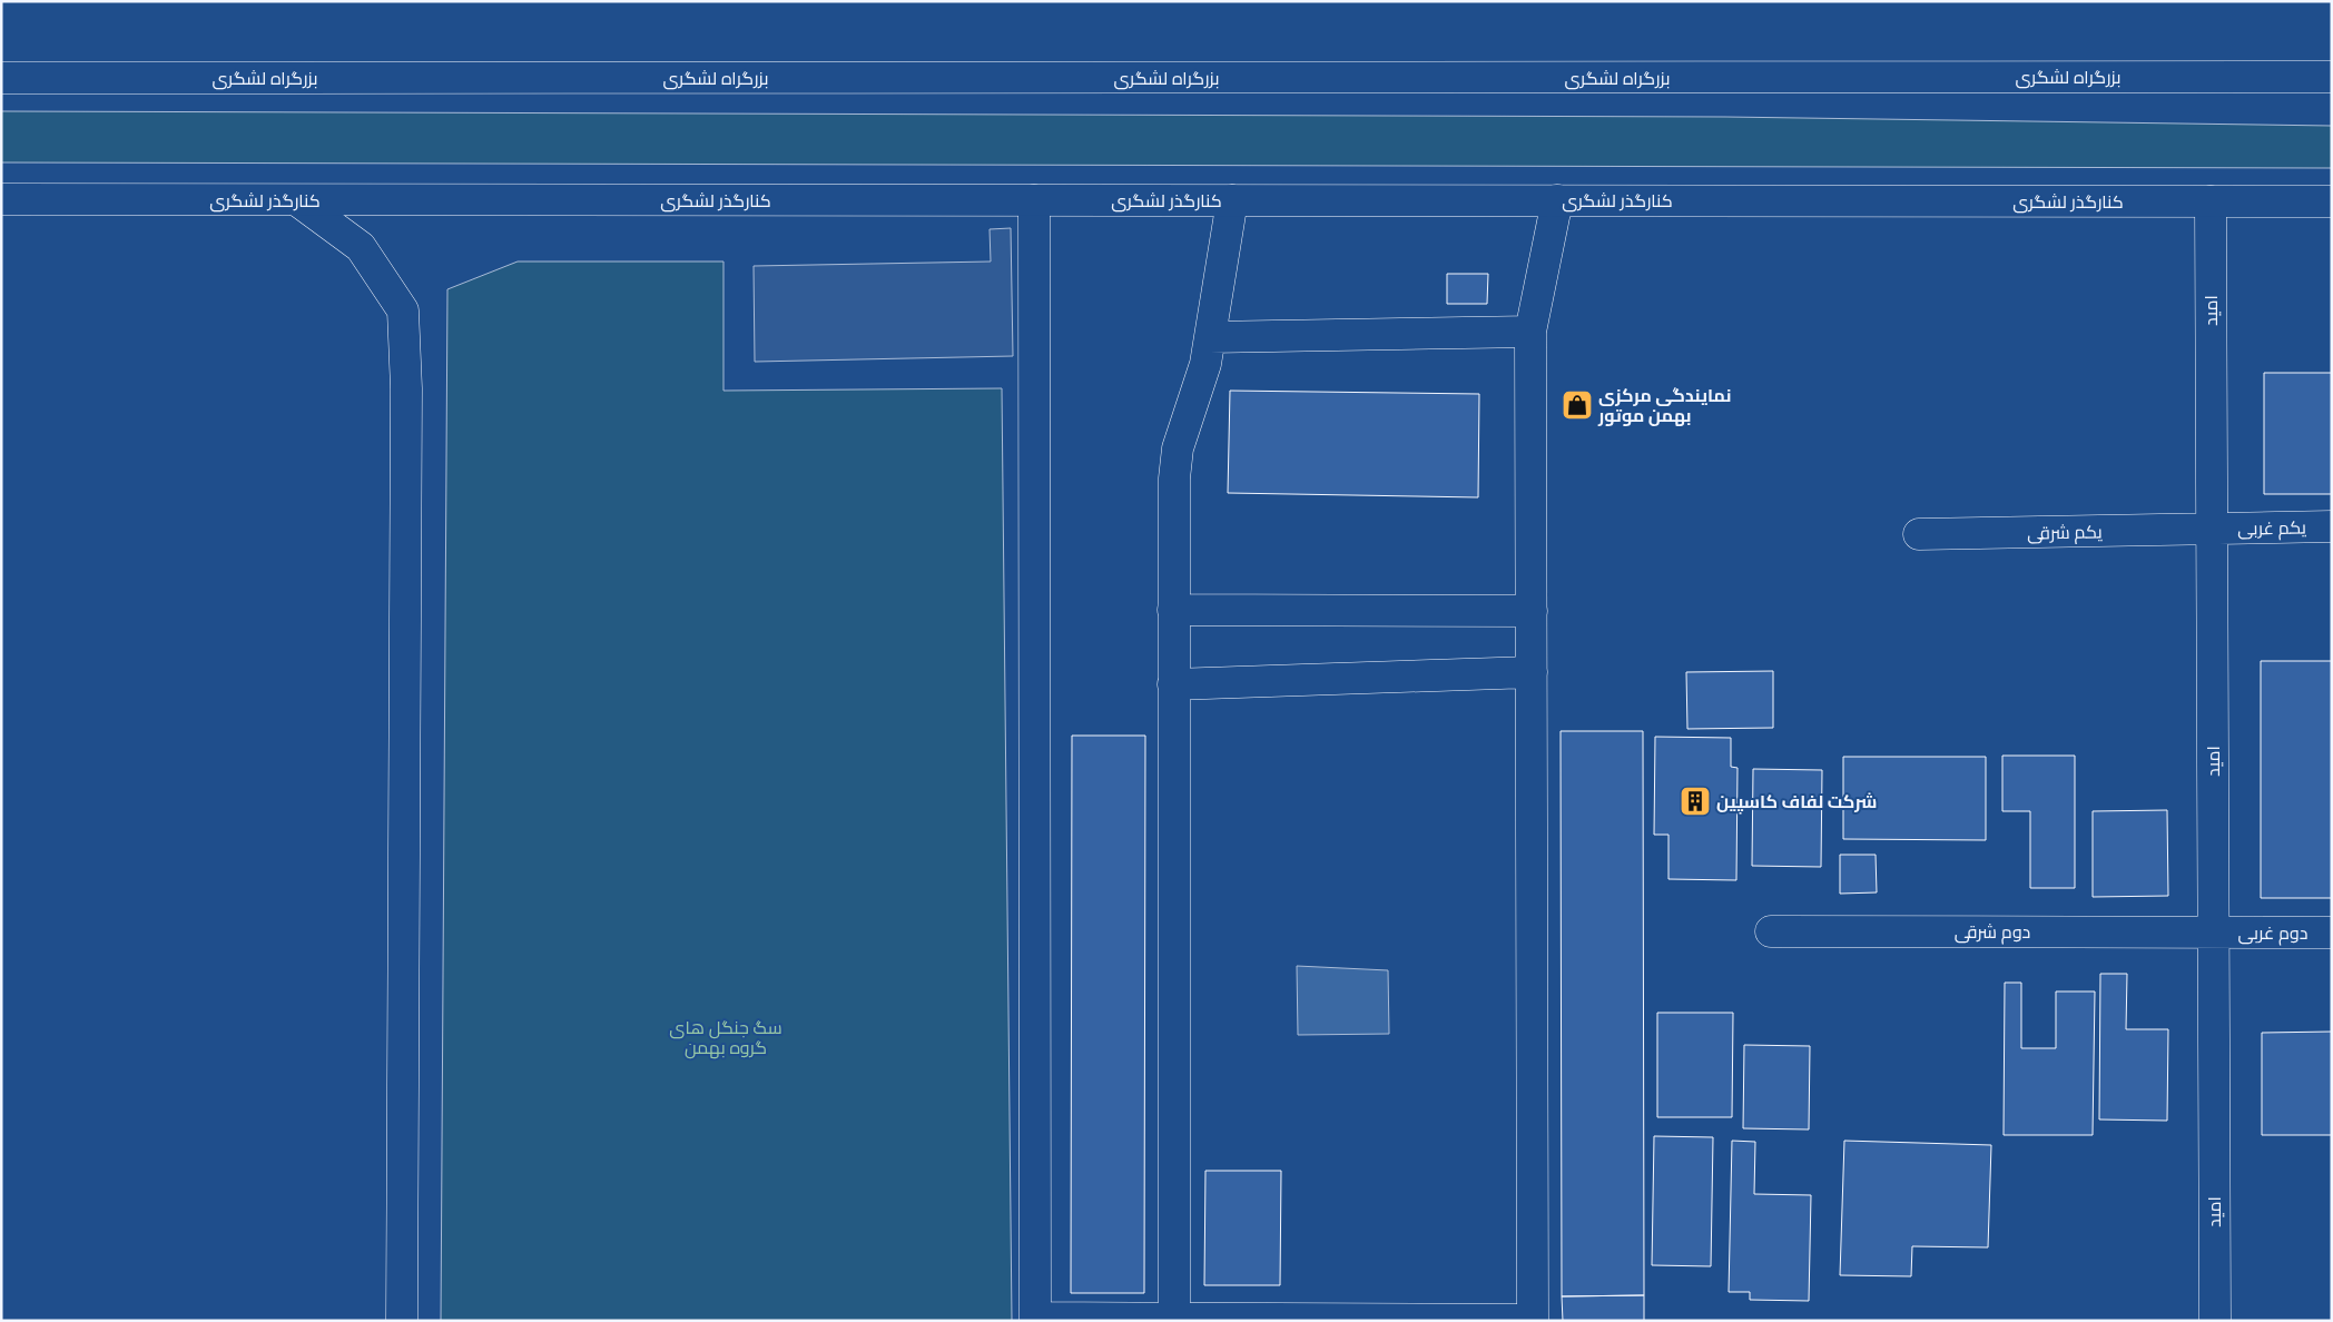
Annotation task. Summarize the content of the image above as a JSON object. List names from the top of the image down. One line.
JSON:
{"streets":{"main road":["بزرگراه لشگری","کنارگذر لشگری","امید","یکم غربی","یکم شرقی","دوم شرقی","دوم غربی"]},"crossings":[["کنارگذر لشگری","امید"],["امید","یکم غربی"],["امید","یکم شرقی"],["امید","دوم شرقی"],["امید","دوم غربی"],["یکم غربی","یکم شرقی"],["دوم شرقی","دوم غربی"]],"parks":["سگ جنگل های گروه بهمن"],"places":{"shop":["نمایندگی مرکزی بهمن موتور"],"building":["شرکت لفاف کاسپین"]}}
